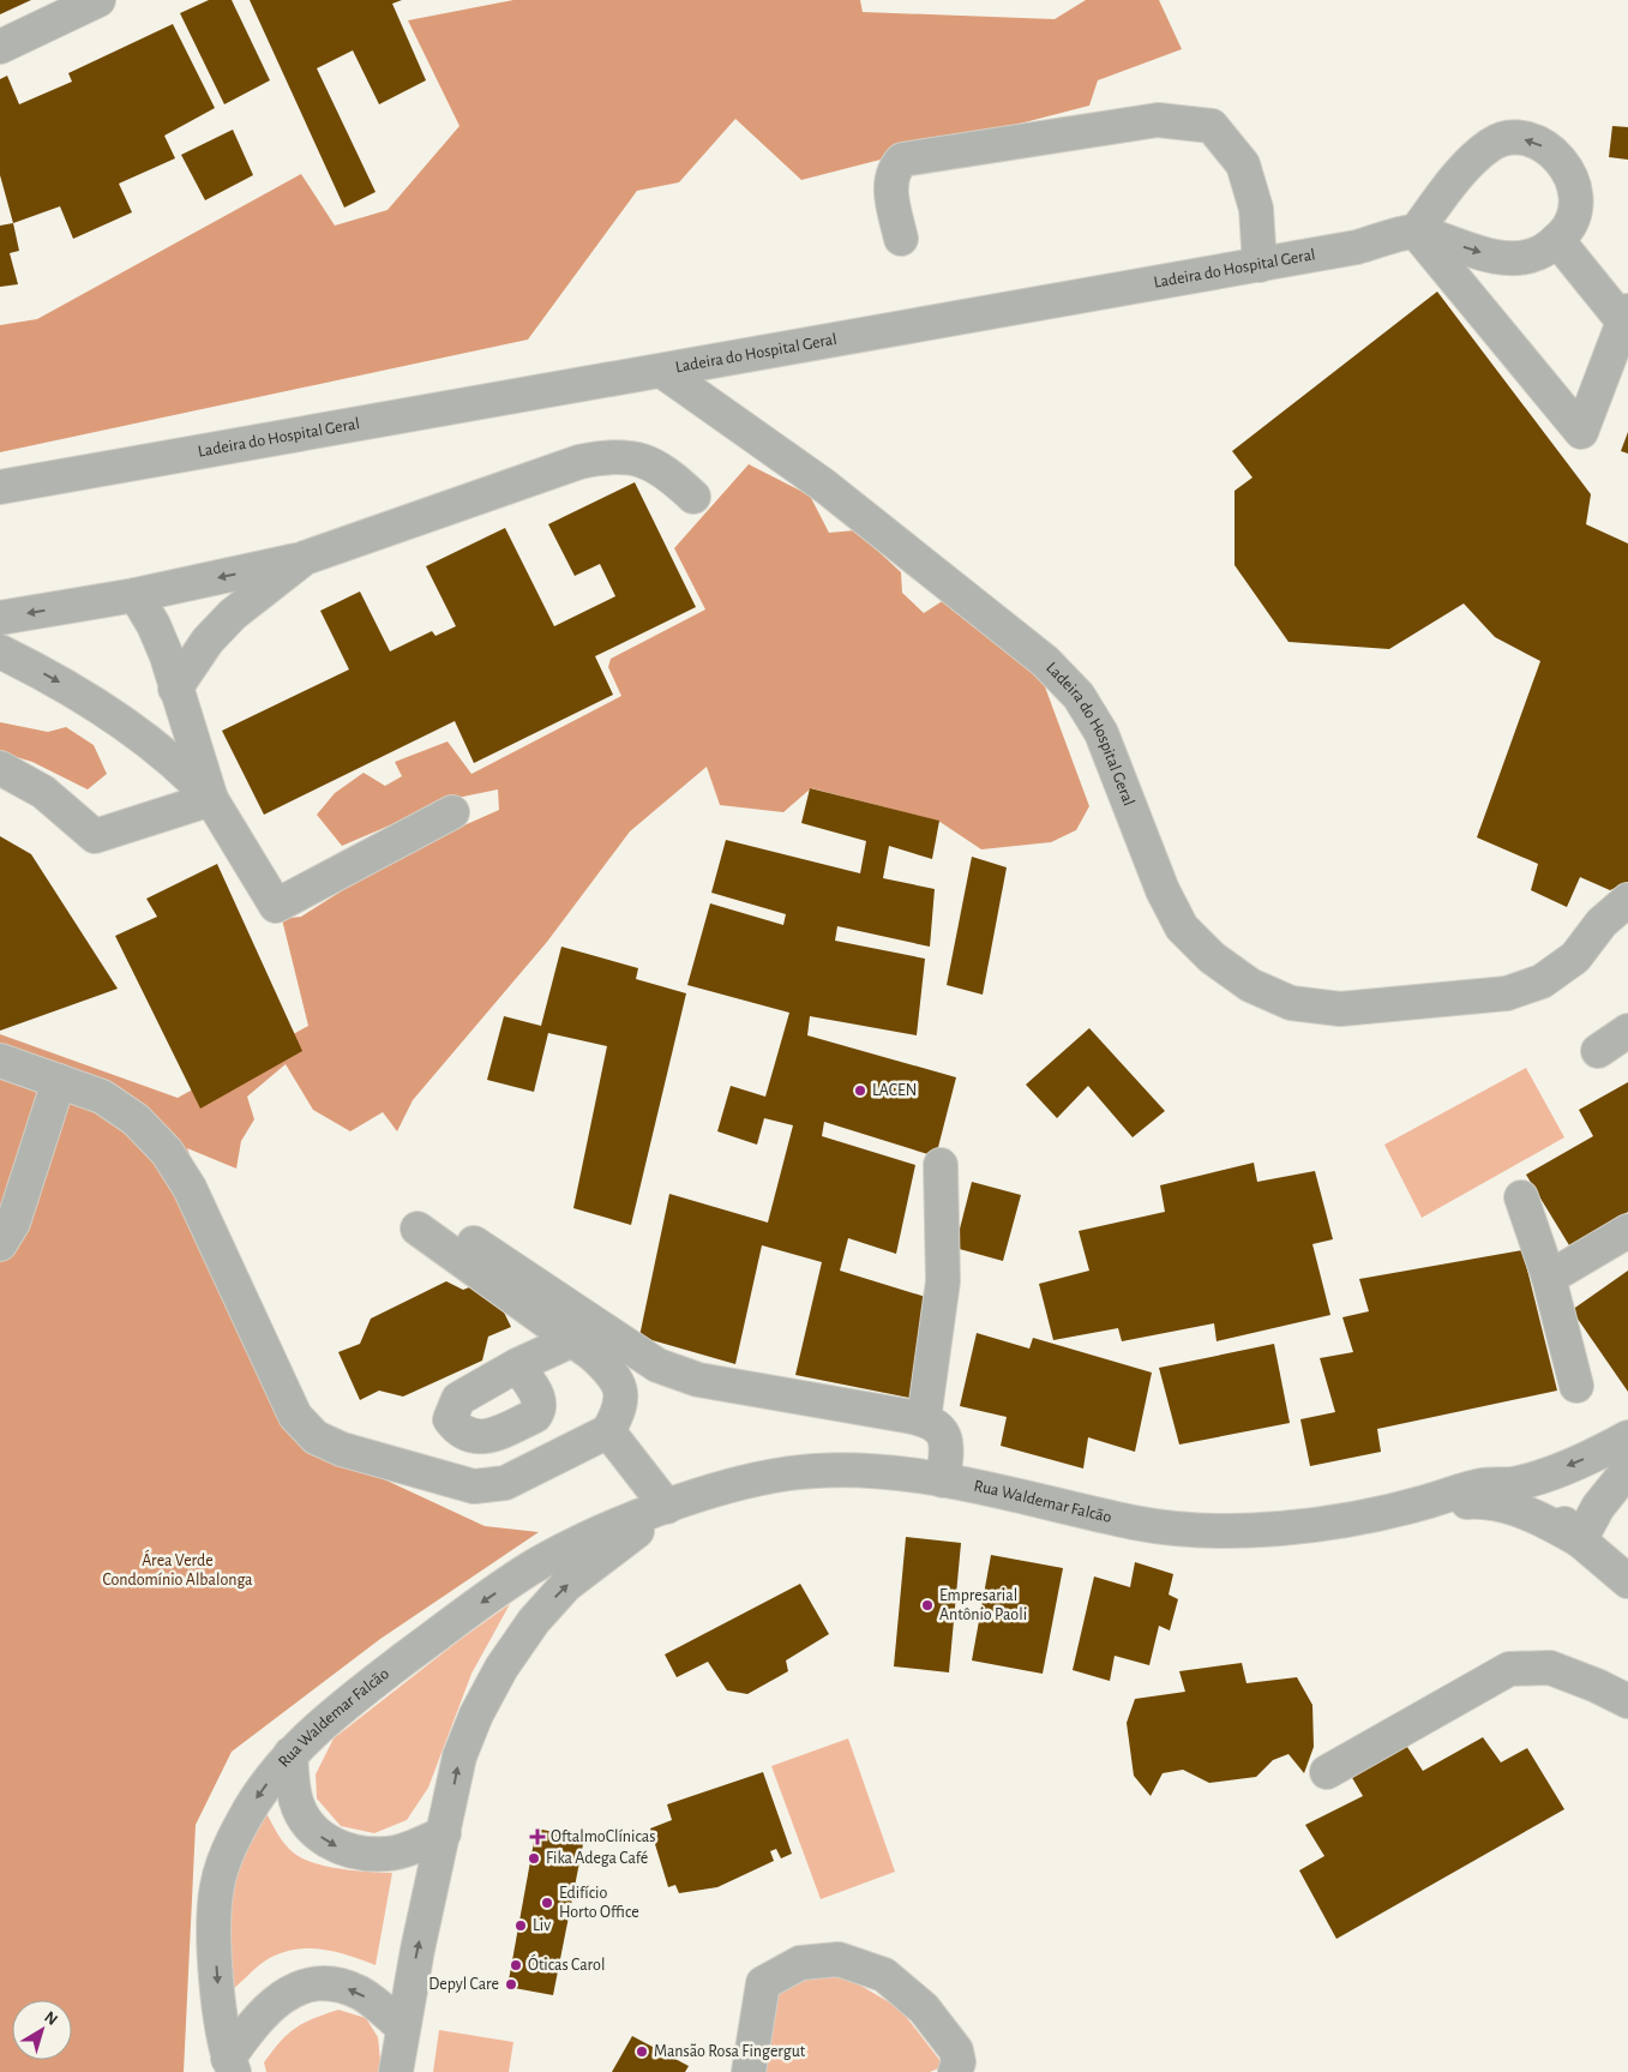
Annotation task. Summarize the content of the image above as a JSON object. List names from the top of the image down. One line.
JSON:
{"streets":{"street":["Ladeira do Hospital Geral","Rua Waldemar Falcão"]},"parks":["Área Verde Condomínio Albalonga"],"places":{"other":["LACEN","Empresarial Antônio Paoli","Fika Adega Café","Edifício Horto Office","Liv","Óticas Carol","Depyl Care","Mansão Rosa Fingergut"],"health":["OftalmoClínicas"]},"north":"top right"}
